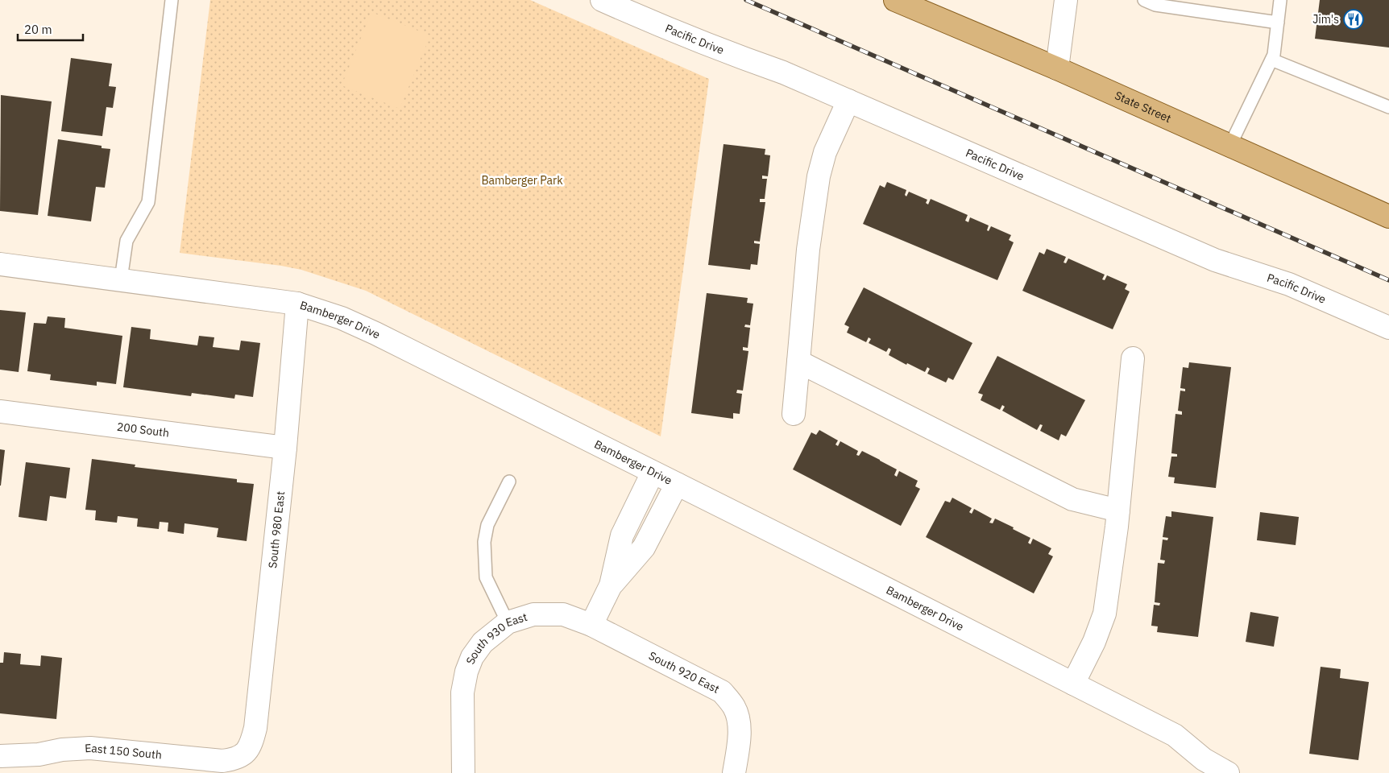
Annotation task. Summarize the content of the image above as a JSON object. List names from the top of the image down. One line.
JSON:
{"streets":{"main road":["State Street"],"street":["Pacific Drive","Bamberger Drive","200 South","South 980 East","South 930 East","South 920 East","East 150 South"]},"crossings":[["Bamberger Drive","South 980 East"],["200 South","South 980 East"],["South 980 East","East 150 South"],["South 930 East","South 920 East"]],"parks":["Bamberger Park"],"places":{"restaurant":["Jim's"]},"scale_bar":"20 m"}
